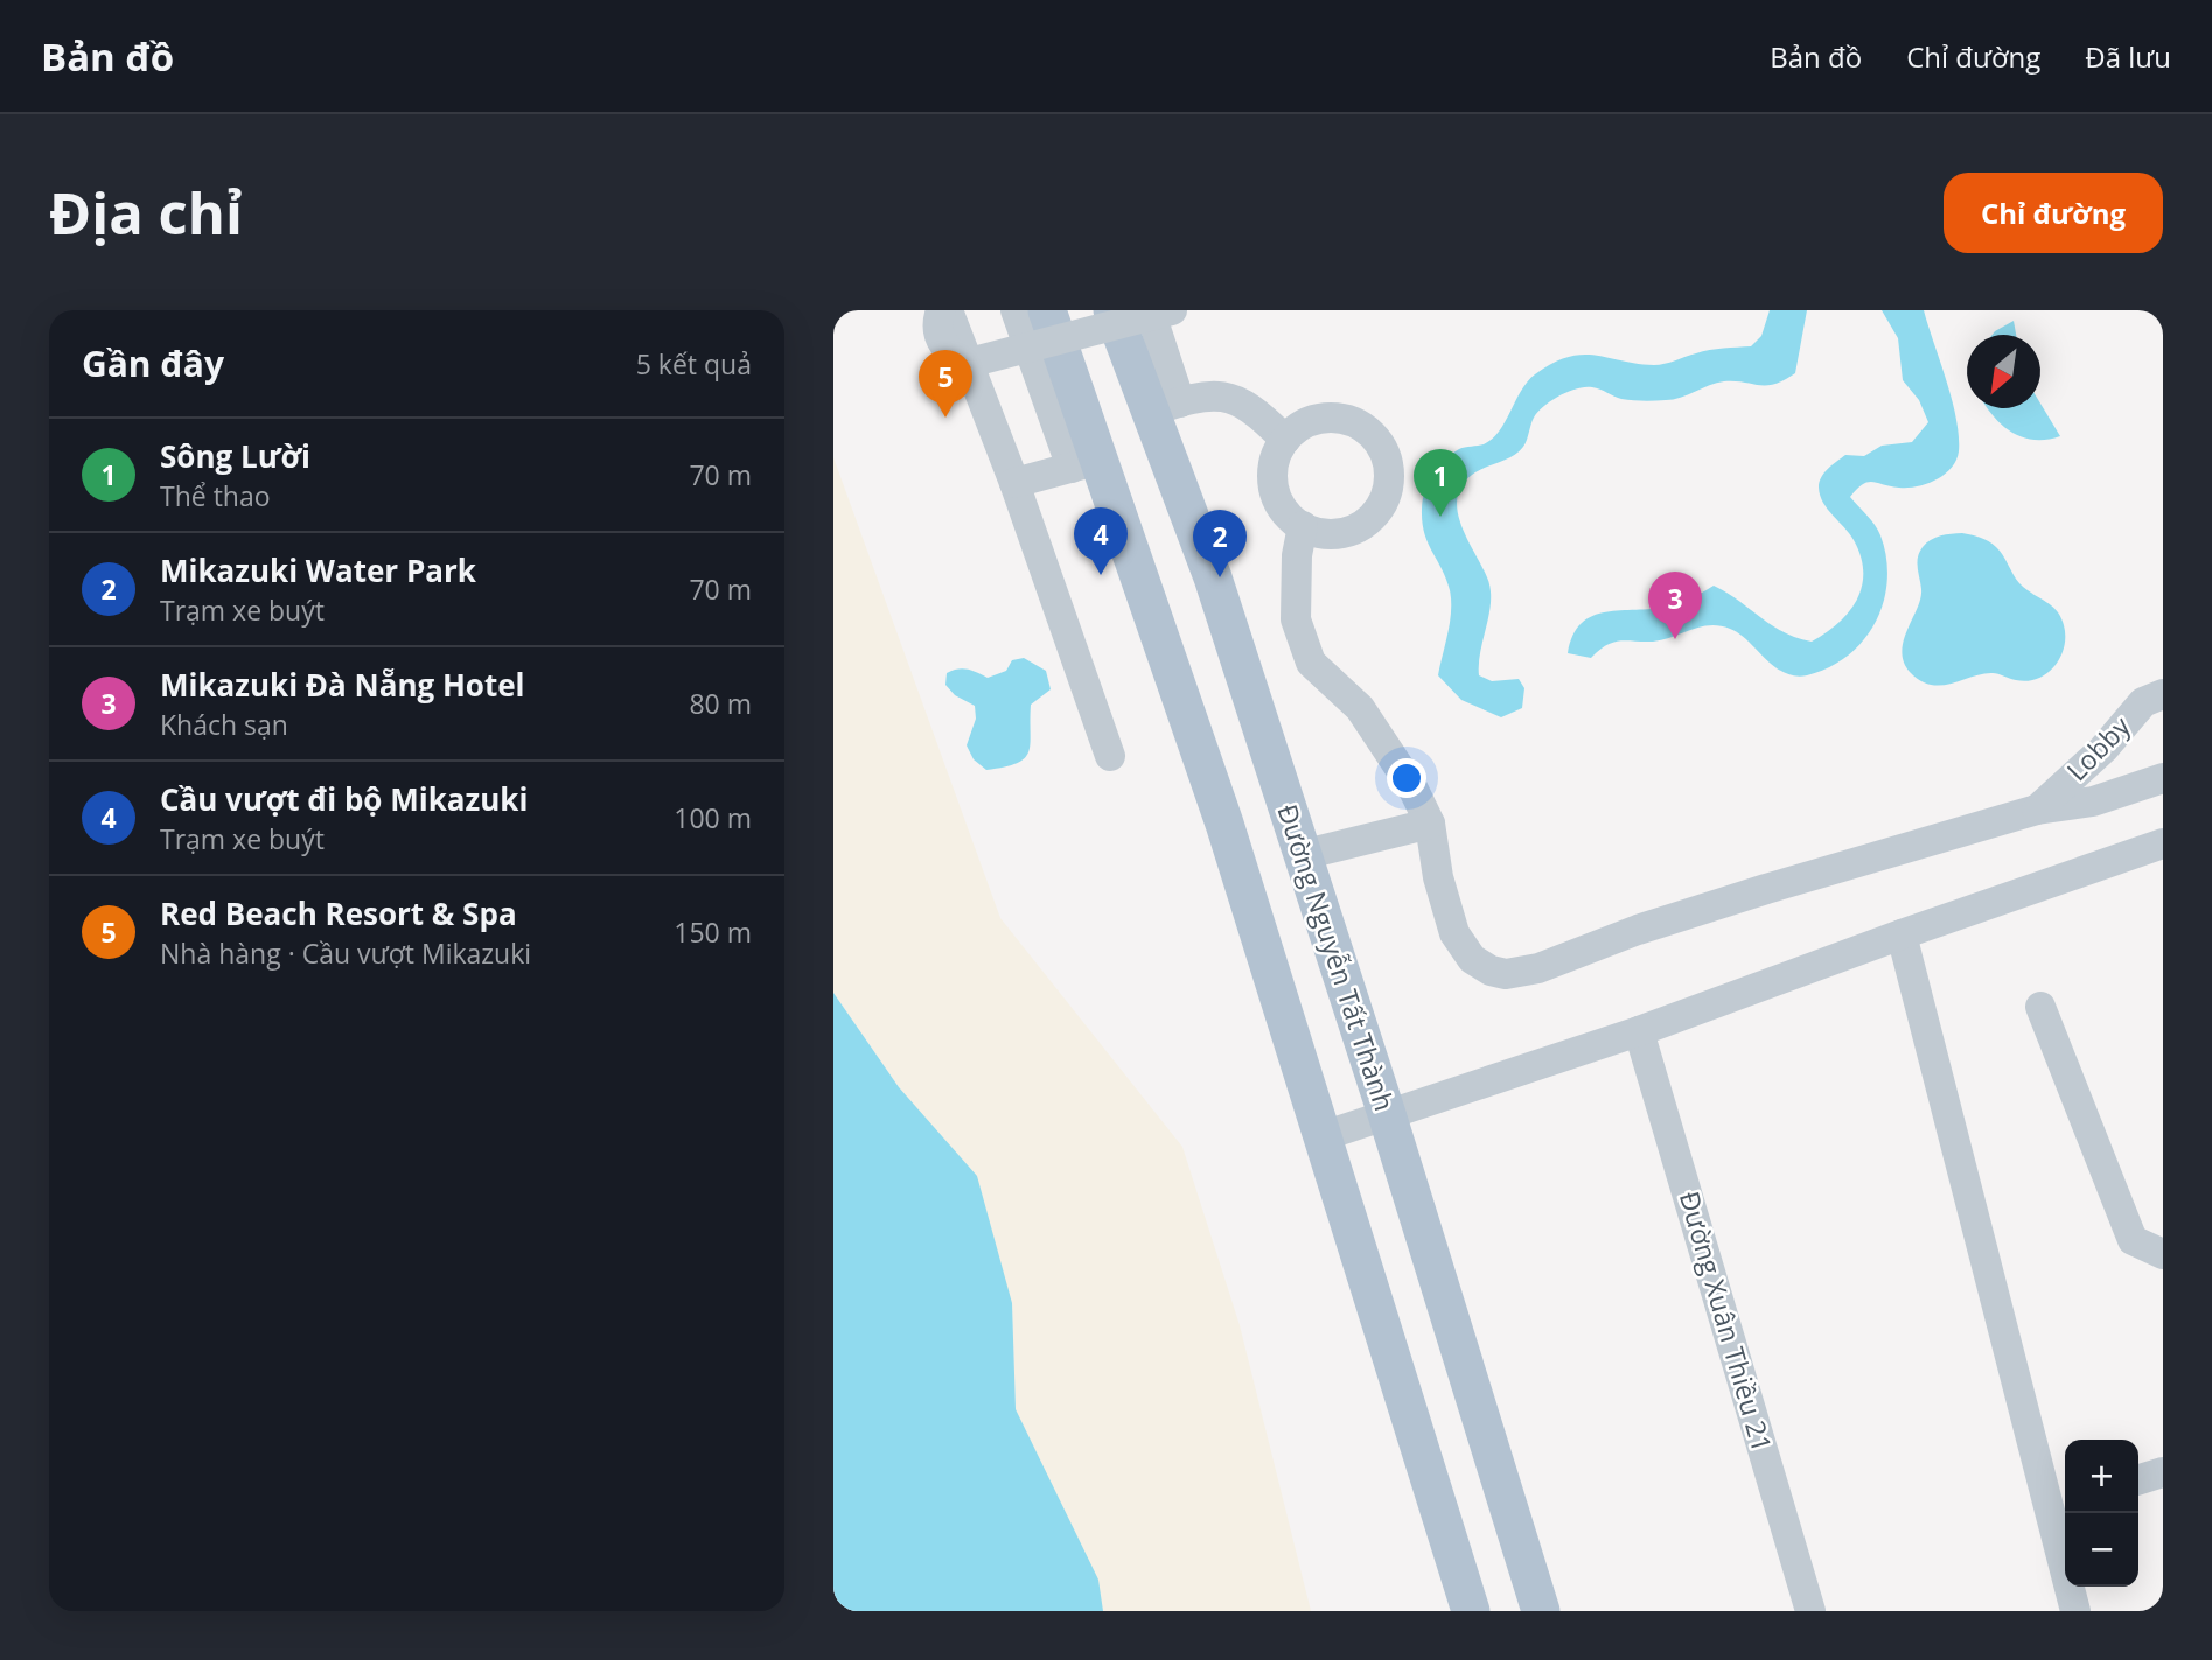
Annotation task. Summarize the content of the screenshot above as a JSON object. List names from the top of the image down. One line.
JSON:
{"streets":{"main road":["Đường Nguyễn Tất Thành"],"street":["Lobby","Đường Xuân Thiều 21"]},"north":"bottom left","page":{"header":"Bản đồ","nav":["Bản đồ","Chỉ đường","Đã lưu"],"buttons":"Chỉ đường","title":"Địa chỉ","heading":["Gần đây","5 kết quả"],"pins":["5","1","4","2","3"],"list":[{"mark":"1","name":"Sông Lười","note":"Thể thao","value":"70 m"},{"mark":"2","name":"Mikazuki Water Park","note":"Trạm xe buýt","value":"70 m"},{"mark":"3","name":"Mikazuki Đà Nẵng Hotel","note":"Khách sạn","value":"80 m"},{"mark":"4","name":"Cầu vượt đi bộ Mikazuki","note":"Trạm xe buýt","value":"100 m"},{"mark":"5","name":"Red Beach Resort & Spa","note":"Nhà hàng · Cầu vượt Mikazuki","value":"150 m"}],"map_buttons":["+","−"]}}
